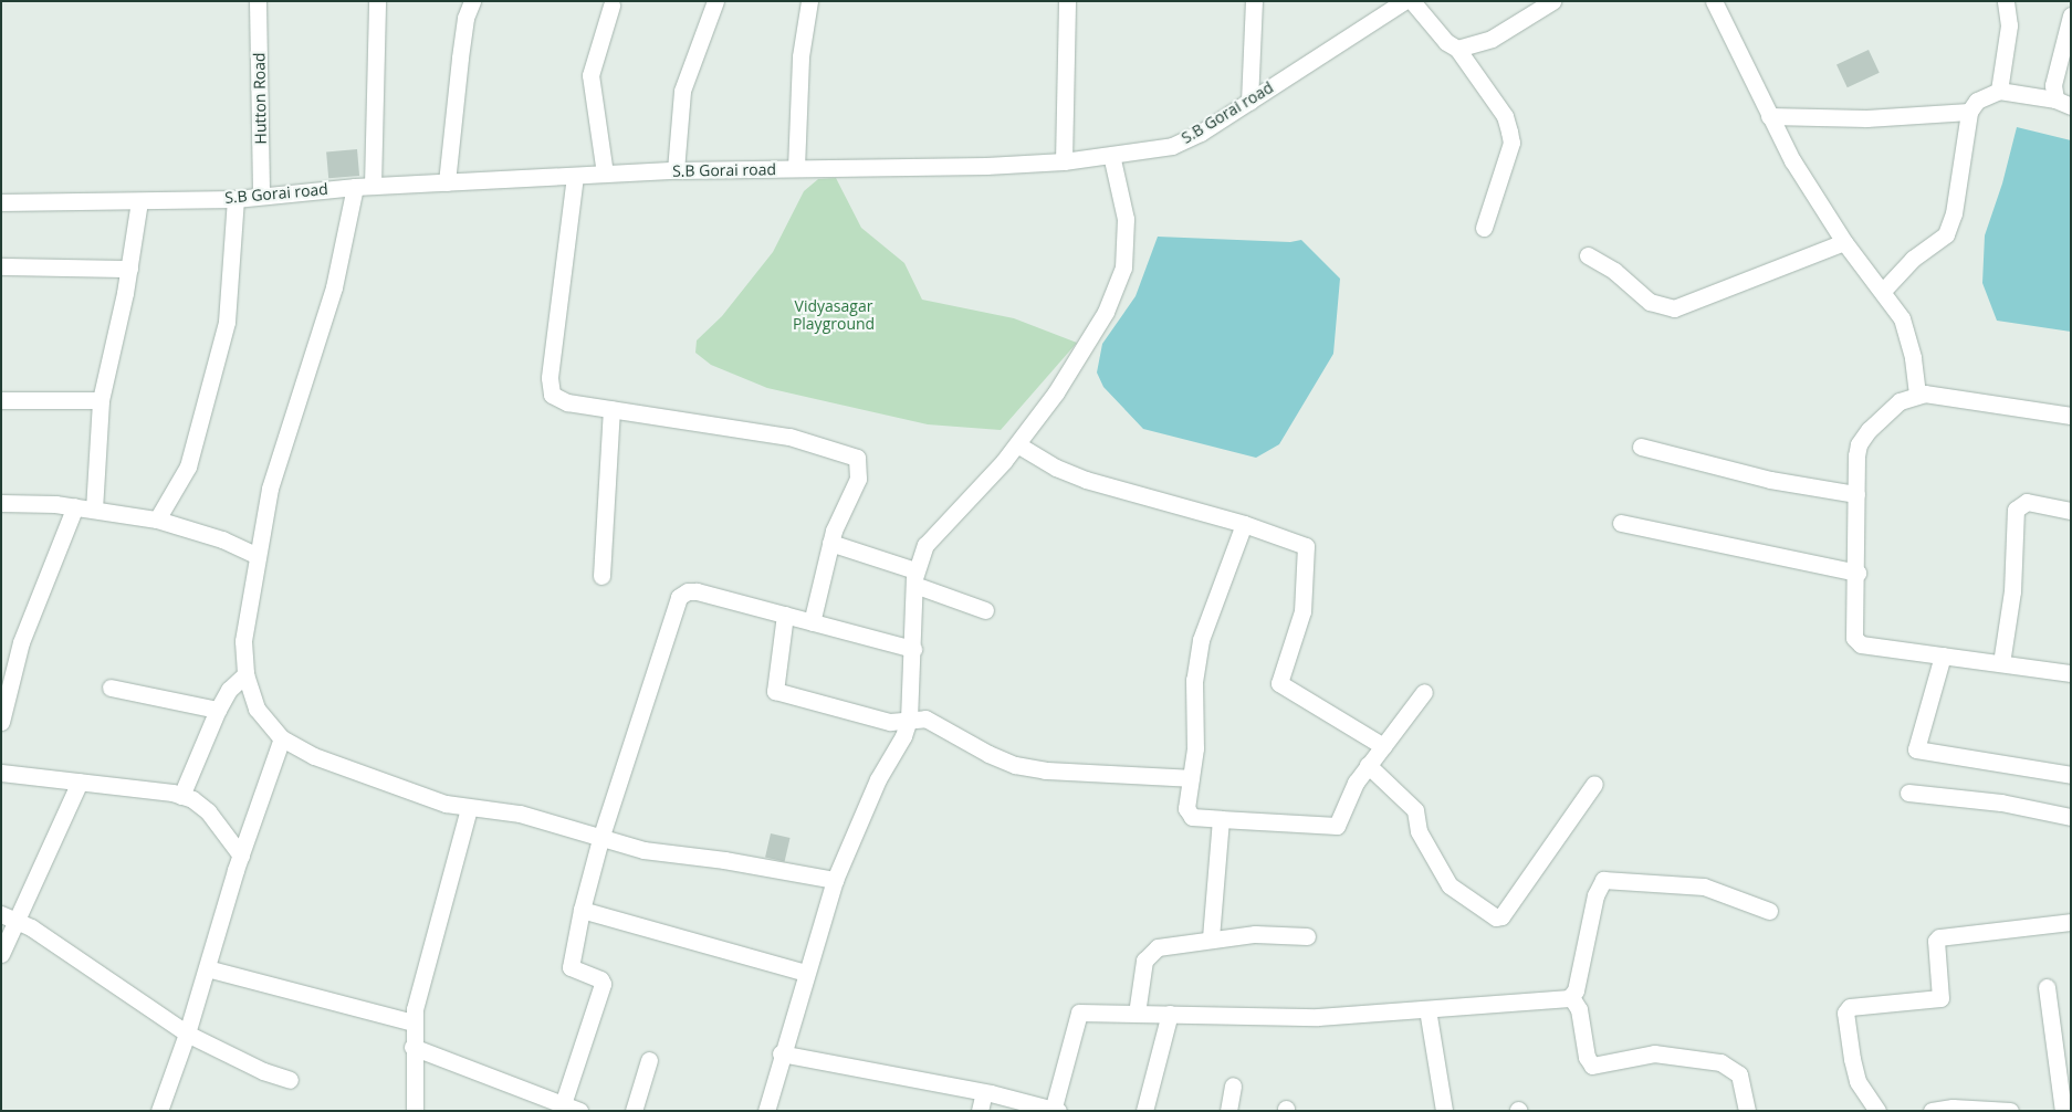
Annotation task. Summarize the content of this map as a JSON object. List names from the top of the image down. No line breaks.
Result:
{"streets":{"street":["Hutton Road","S.B Gorai road"]},"crossings":[["Hutton Road","S.B Gorai road"]],"parks":["Vidyasagar Playground"]}
